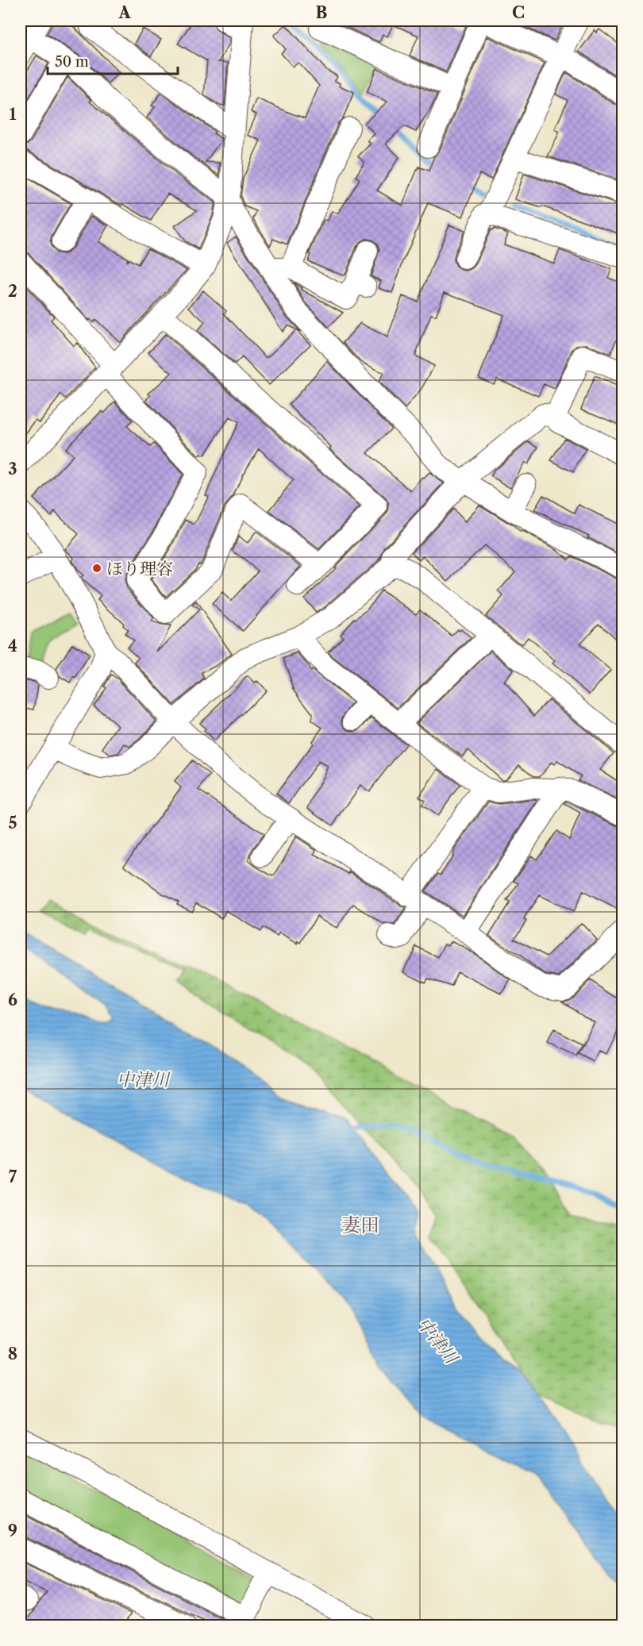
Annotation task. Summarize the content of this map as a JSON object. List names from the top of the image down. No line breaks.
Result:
{"districts":["妻田"],"water":["中津川"],"places":["ほり理容"],"scale_bar":"50 m","grid":{"columns":["A","B","C"],"rows":["1","2","3","4","5","6","7","8","9"]}}
